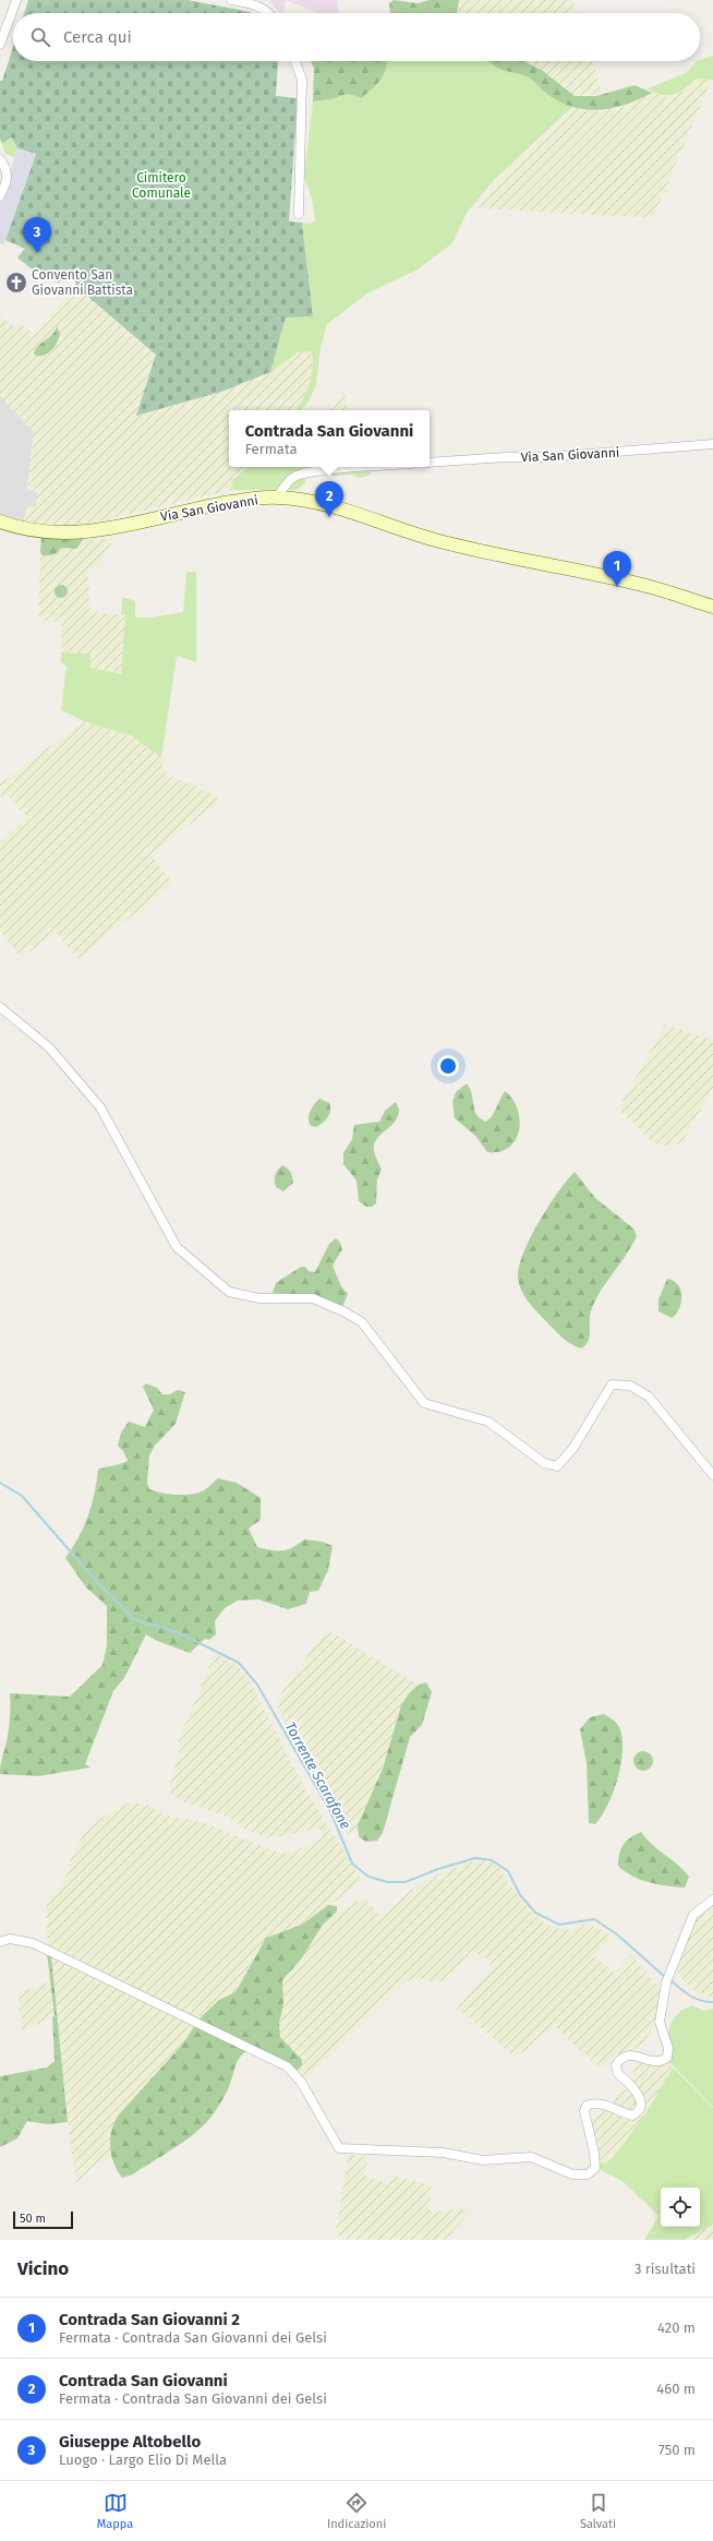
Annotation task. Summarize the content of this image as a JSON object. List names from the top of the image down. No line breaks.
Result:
{"streets":{"main road":["Via San Giovanni"]},"water":["Torrente Scarafone"],"parks":["Cimitero Comunale"],"places":{"church":["Convento San Giovanni Battista"]},"scale_bar":"50 m","page":{"search":"Cerca qui","pins":["3","2","1"],"popup":["Contrada San Giovanni","Fermata"],"scale":"50 m","heading":["Vicino","3 risultati"],"list":[{"mark":"1","name":"Contrada San Giovanni 2","note":"Fermata · Contrada San Giovanni dei Gelsi","value":"420 m"},{"mark":"2","name":"Contrada San Giovanni","note":"Fermata · Contrada San Giovanni dei Gelsi","value":"460 m"},{"mark":"3","name":"Giuseppe Altobello","note":"Luogo · Largo Elio Di Mella","value":"750 m"}],"nav":["Mappa","Indicazioni","Salvati"]}}
